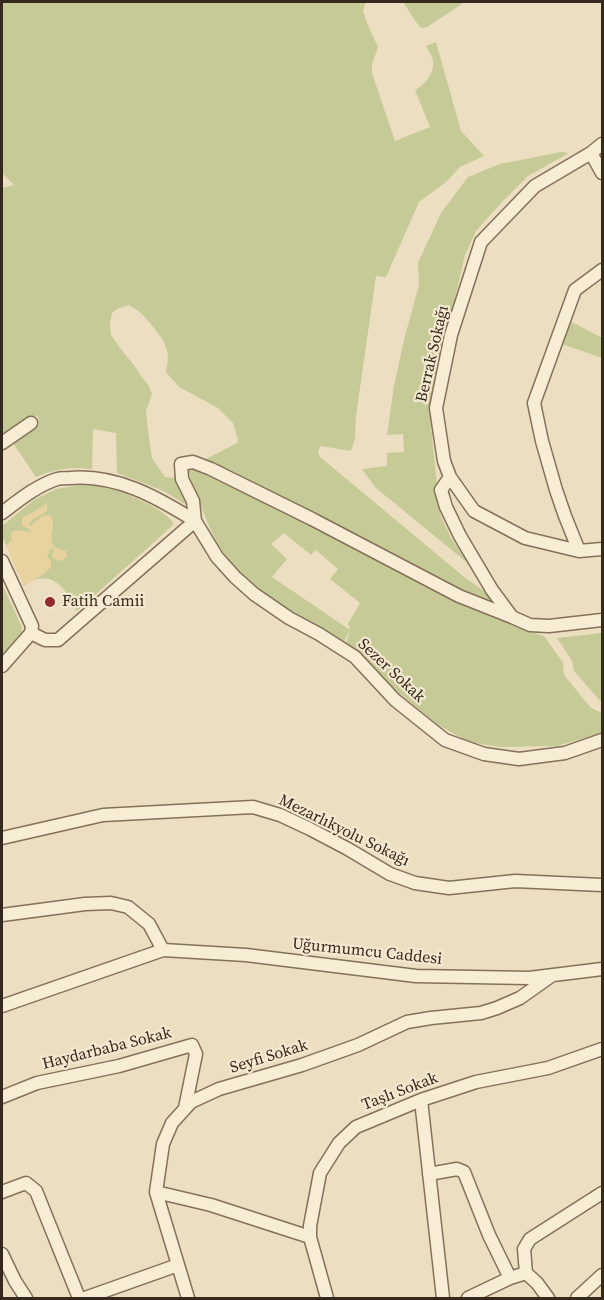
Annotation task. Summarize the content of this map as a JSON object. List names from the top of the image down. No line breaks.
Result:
{"streets":{"street":["Berrak Sokağı","Sezer Sokak","Mezarlıkyolu Sokağı","Uğurmumcu Caddesi","Haydarbaba Sokak","Seyfi Sokak","Taşlı Sokak"]},"crossings":[["Uğurmumcu Caddesi","Seyfi Sokak"],["Haydarbaba Sokak","Seyfi Sokak"]],"places":["Fatih Camii"]}
